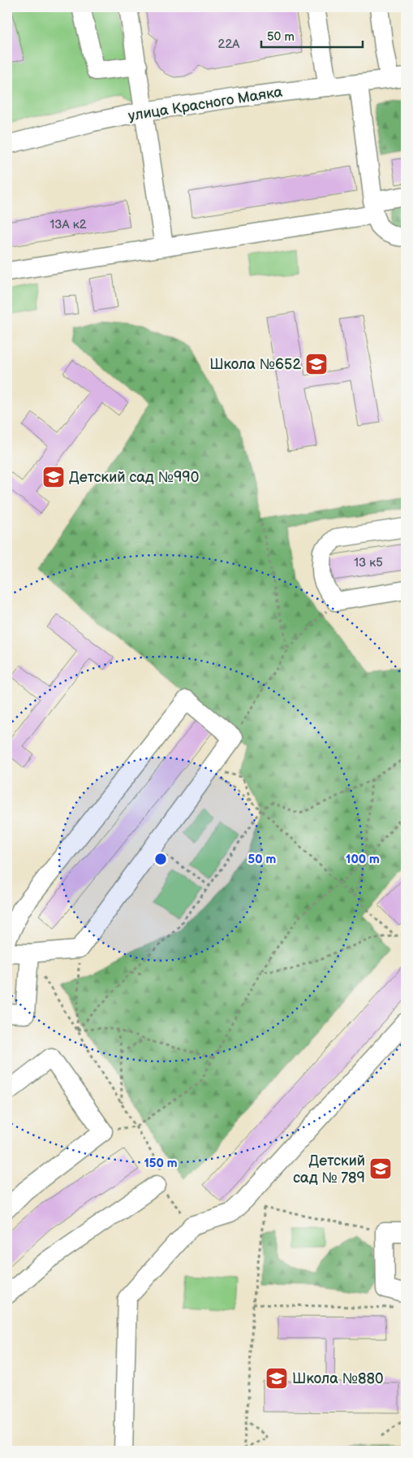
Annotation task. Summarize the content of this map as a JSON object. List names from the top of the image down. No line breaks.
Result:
{"streets":{"street":["улица Красного Маяка"]},"places":{"school or university":["Школа №652","Детский сад №990","Детский сад № 789","Школа №880"]},"house_numbers":["22А","13А к2","13 к5"],"scale_bar":"50 m","rings":["50 m","100 m","150 m"]}
